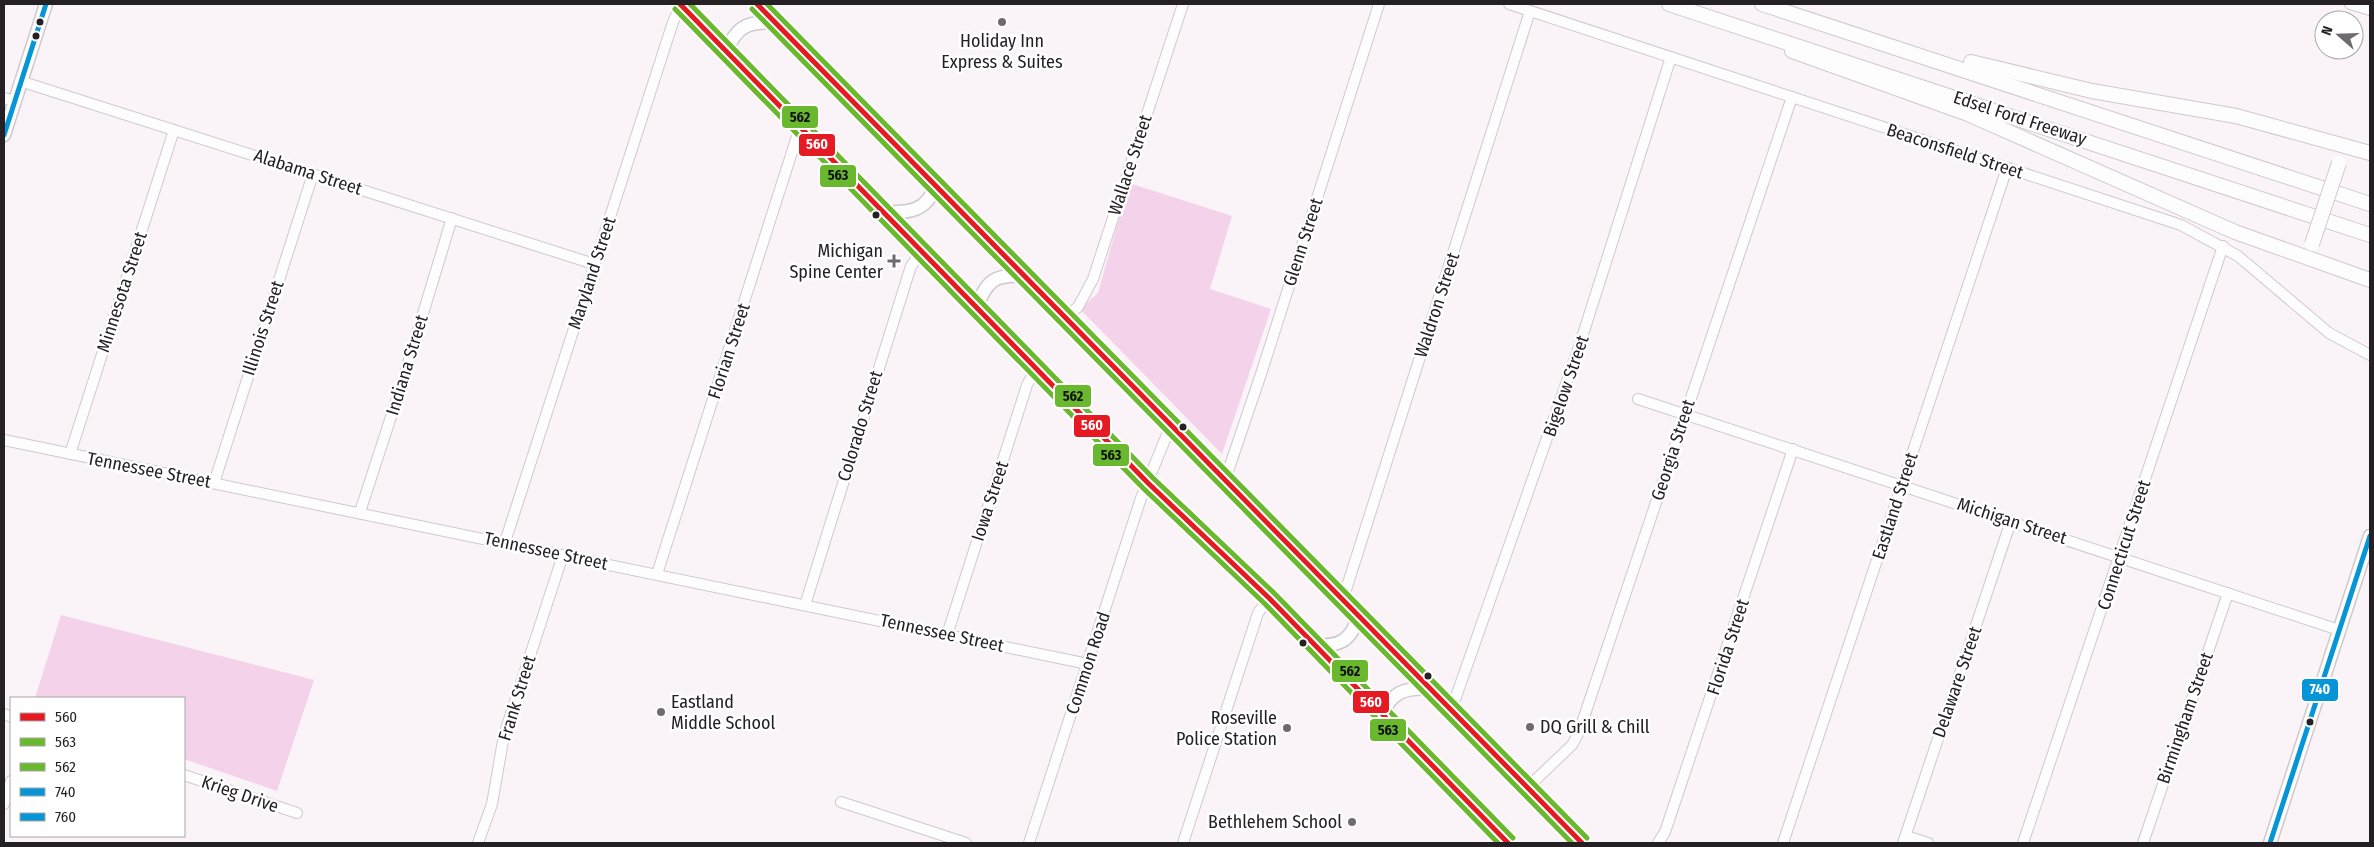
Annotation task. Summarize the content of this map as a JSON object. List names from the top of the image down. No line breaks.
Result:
{"streets":{"highway":["Edsel Ford Freeway"],"street":["Beaconsfield Street","Wallace Street","Alabama Street","Glenn Street","Maryland Street","Minnesota Street","Waldron Street","Illinois Street","Florian Street","Indiana Street","Bigelow Street","Colorado Street","Georgia Street","Tennessee Street","Iowa Street","Eastland Street","Michigan Street","Connecticut Street","Florida Street","Common Road","Delaware Street","Frank Street","Birmingham Street","Krieg Drive"]},"crossings":[["Beaconsfield Street","Waldron Street"],["Beaconsfield Street","Bigelow Street"],["Beaconsfield Street","Georgia Street"],["Beaconsfield Street","Eastland Street"],["Beaconsfield Street","Connecticut Street"],["Alabama Street","Maryland Street"],["Alabama Street","Minnesota Street"],["Alabama Street","Illinois Street"],["Alabama Street","Indiana Street"],["Maryland Street","Tennessee Street"],["Minnesota Street","Tennessee Street"],["Illinois Street","Tennessee Street"],["Florian Street","Tennessee Street"],["Indiana Street","Tennessee Street"],["Colorado Street","Tennessee Street"],["Georgia Street","Michigan Street"],["Tennessee Street","Iowa Street"],["Tennessee Street","Common Road"],["Tennessee Street","Frank Street"],["Eastland Street","Michigan Street"],["Michigan Street","Connecticut Street"],["Michigan Street","Florida Street"],["Michigan Street","Delaware Street"],["Michigan Street","Birmingham Street"]],"places":{"other":["Holiday Inn Express & Suites","Eastland Middle School","DQ Grill & Chill","Roseville Police Station","Bethlehem School"],"health":["Michigan Spine Center"]},"lines":["transit line 560","transit line 562","transit line 760","transit line 563","transit line 740"],"legend":["560","563","562","740","760"],"north":"left"}
